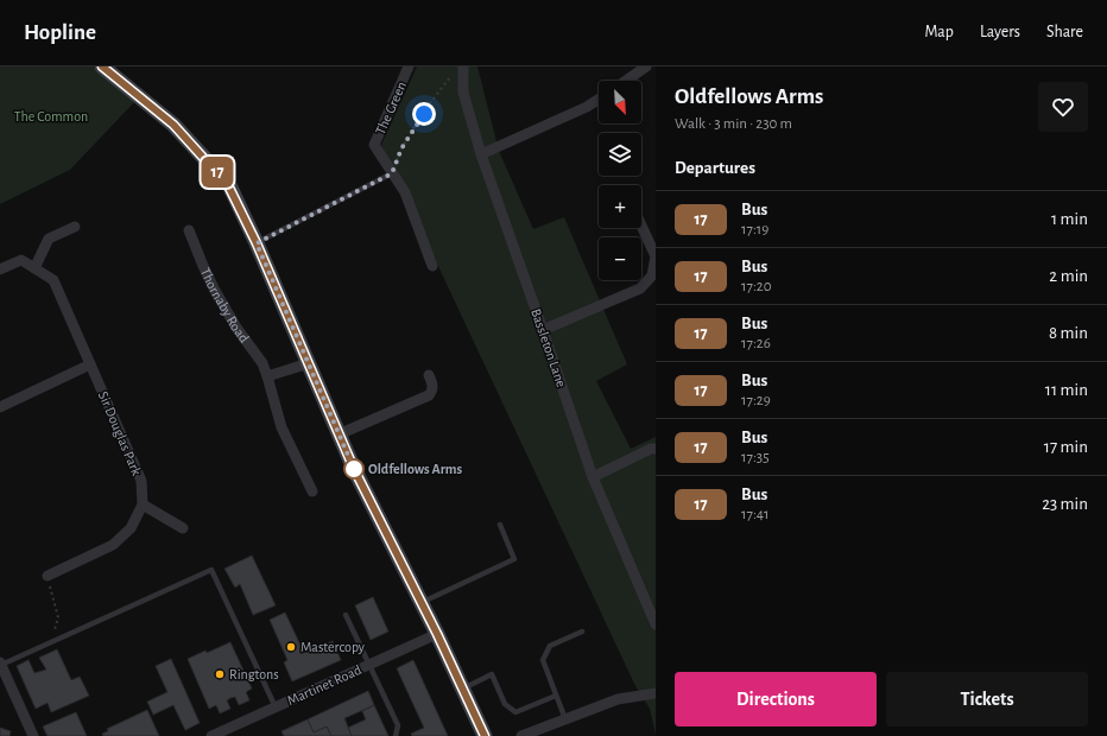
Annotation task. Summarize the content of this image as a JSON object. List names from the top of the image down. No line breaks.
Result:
{"streets":{"street":["The Green","Thornaby Road","Bassleton Lane","Sir Douglas Park","Martinet Road"]},"parks":["The Common"],"places":["Oldfellows Arms","Mastercopy","Ringtons"],"lines":["bus line 17"],"north":"bottom right","page":{"header":"Hopline","nav":["Map","Layers","Share"],"on_map":"17","heading":[["Oldfellows Arms","Walk · 3 min · 230 m"],"Departures"],"map_buttons":["+","−"],"list":[{"mark":"17","name":"Bus","note":"17:19","value":"1 min"},{"mark":"17","name":"Bus","note":"17:20","value":"2 min"},{"mark":"17","name":"Bus","note":"17:26","value":"8 min"},{"mark":"17","name":"Bus","note":"17:29","value":"11 min"},{"mark":"17","name":"Bus","note":"17:35","value":"17 min"},{"mark":"17","name":"Bus","note":"17:41","value":"23 min"}],"buttons":["Directions","Tickets"]}}
